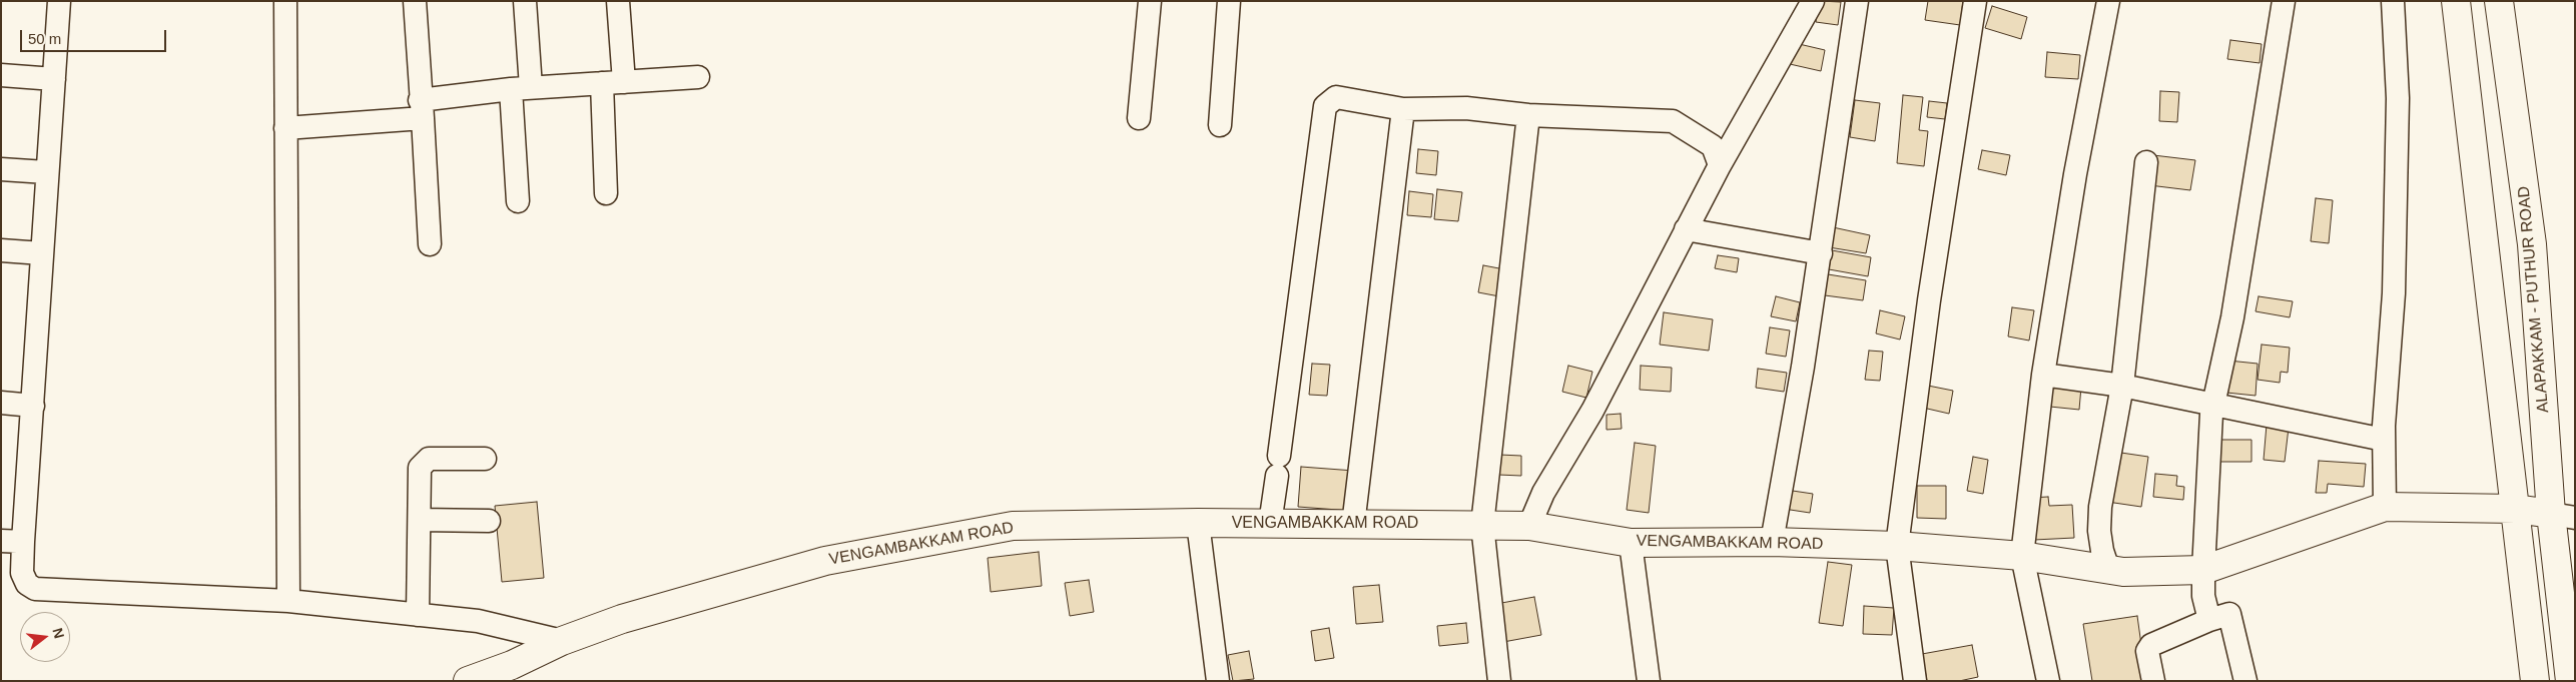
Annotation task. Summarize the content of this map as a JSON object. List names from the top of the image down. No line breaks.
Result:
{"streets":{"main road":["ALAPAKKAM - PUTHUR ROAD","VENGAMBAKKAM ROAD"]},"crossings":[["ALAPAKKAM - PUTHUR ROAD","VENGAMBAKKAM ROAD"]],"scale_bar":"50 m","north":"right"}
